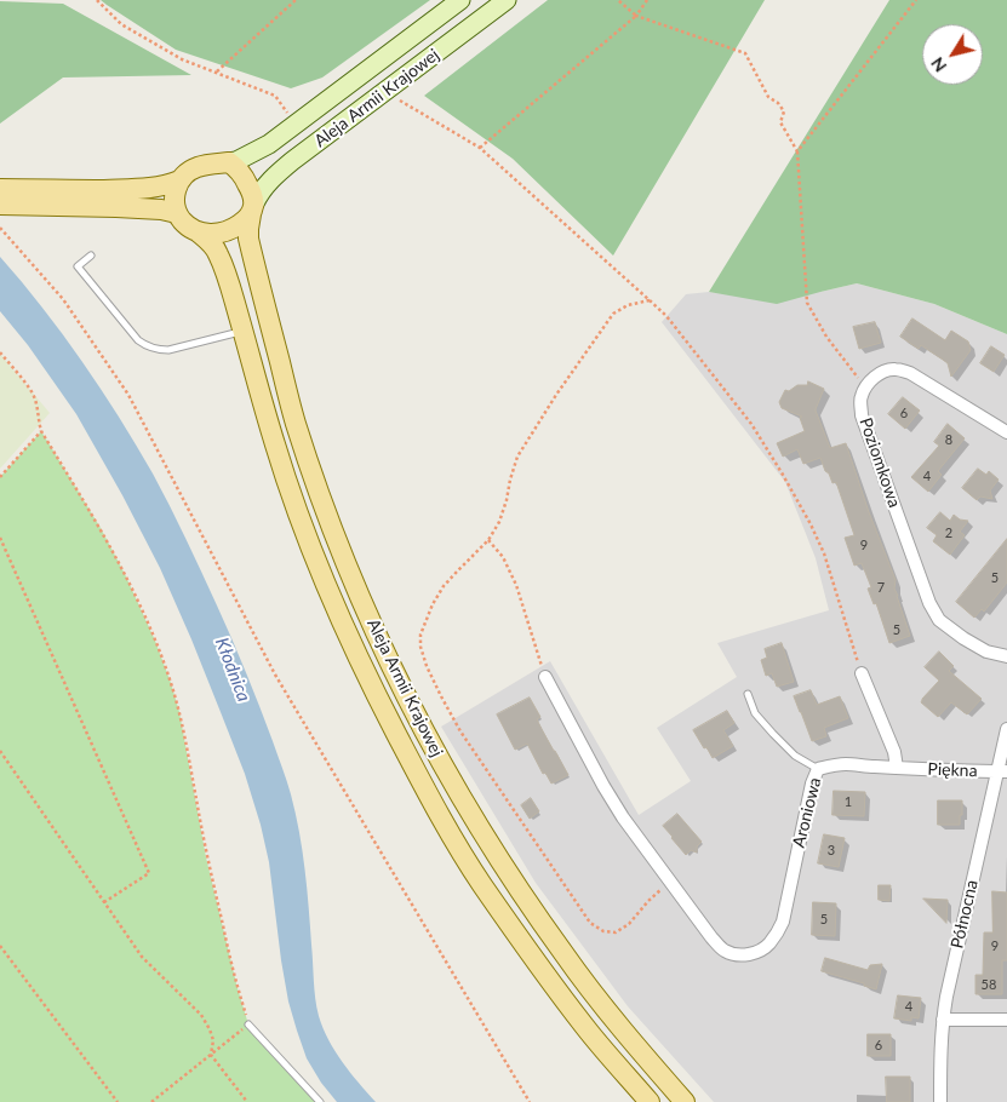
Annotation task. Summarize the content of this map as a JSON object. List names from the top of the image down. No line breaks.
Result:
{"streets":{"main road":["Aleja Armii Krajowej"],"street":["Poziomkowa","Piękna","Aroniowa","Północna"]},"crossings":[["Piękna","Aroniowa"],["Piękna","Północna"]],"water":["Kłodnica"],"house_numbers":["6","8","4","2","9","5","7","5","1","3","5","9","58","4","6"],"north":"bottom left"}
